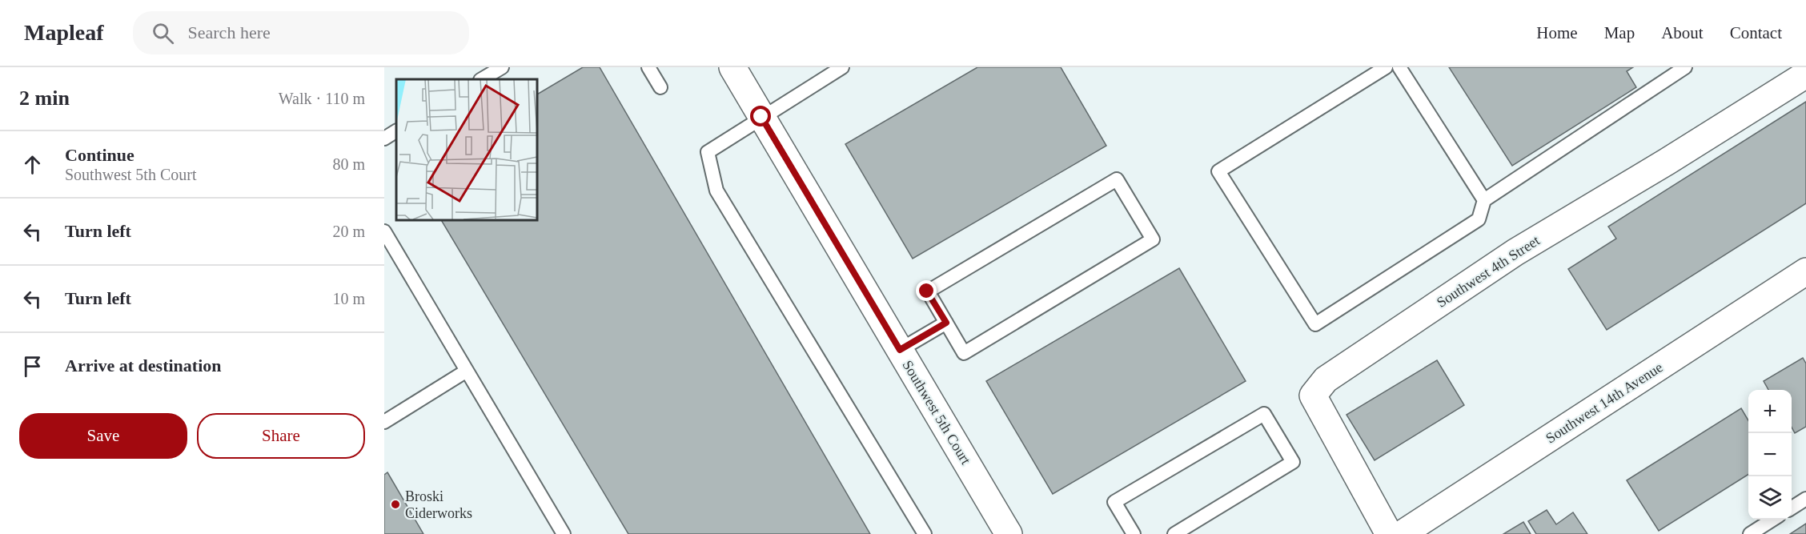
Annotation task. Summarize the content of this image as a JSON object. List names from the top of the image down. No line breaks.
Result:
{"streets":{"street":["Southwest 4th Street","Southwest 14th Avenue","Southwest 5th Court"]},"places":["Broski Ciderworks"],"page":{"header":"Mapleaf","search":"Search here","nav":["Home","Map","About","Contact"],"heading":["2 min","Walk · 110 m"],"list":[["Continue","Southwest 5th Court","80 m"],["Turn left","20 m"],["Turn left","10 m"],"Arrive at destination"],"map_buttons":["+","−"],"buttons":["Save","Share"]}}
